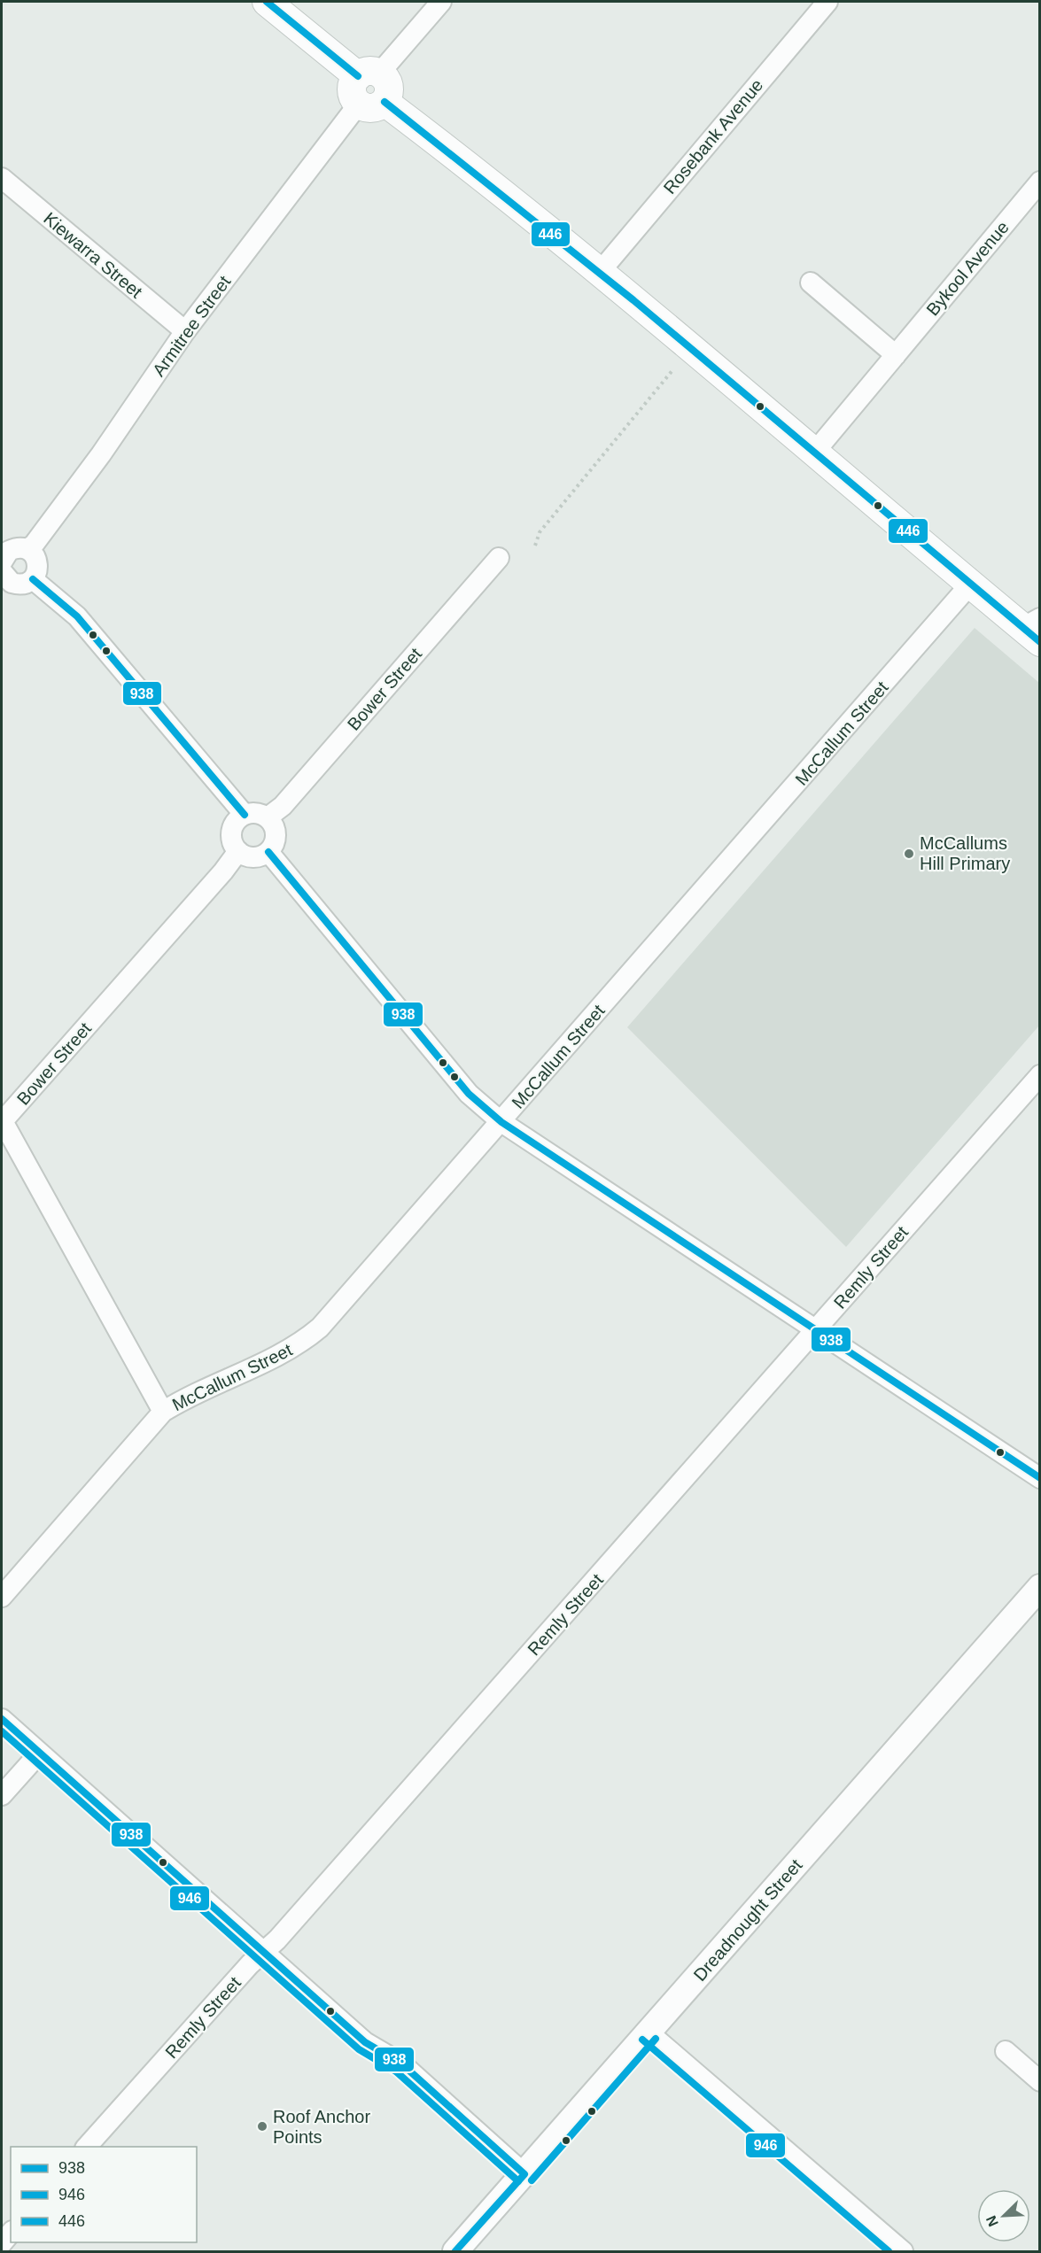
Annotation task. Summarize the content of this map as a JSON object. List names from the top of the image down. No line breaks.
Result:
{"streets":{"street":["Rosebank Avenue","Kiewarra Street","Bykool Avenue","Armitree Street","Bower Street","McCallum Street","Remly Street","Dreadnought Street"]},"crossings":[["Kiewarra Street","Armitree Street"],["Bower Street","McCallum Street"]],"places":["McCallums Hill Primary","Roof Anchor Points"],"lines":["transit line 446","transit line 938","transit line 946"],"legend":["938","946","446"],"north":"bottom left"}
